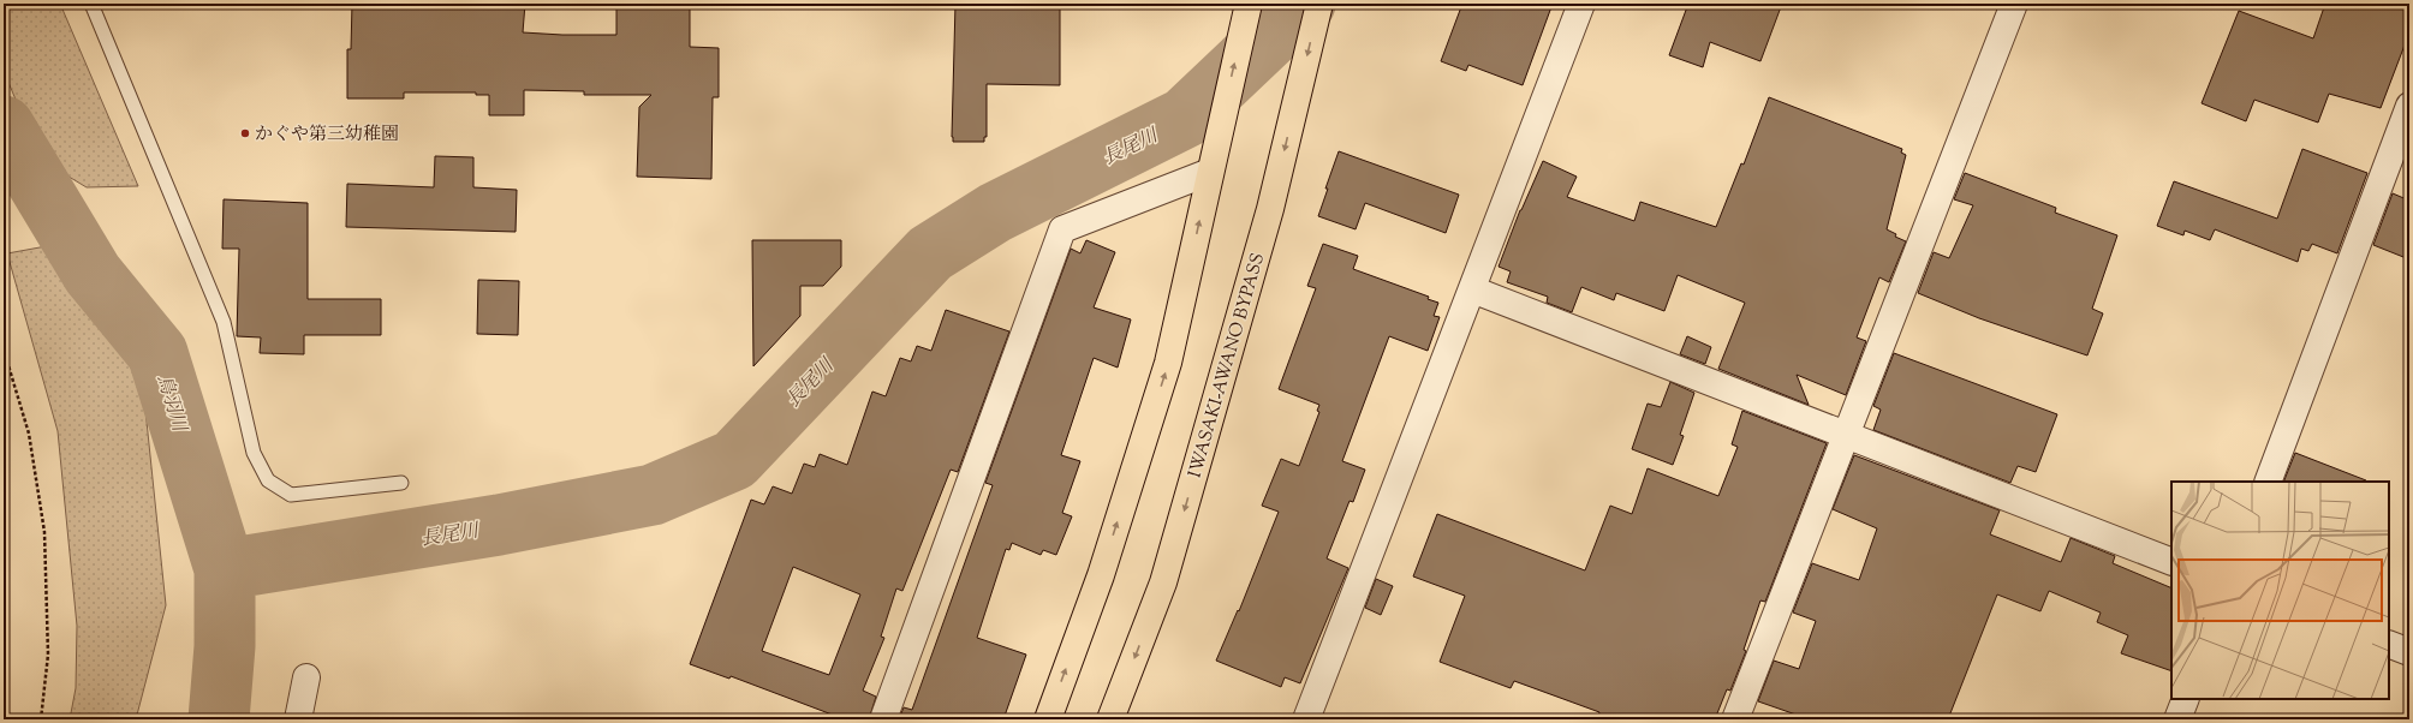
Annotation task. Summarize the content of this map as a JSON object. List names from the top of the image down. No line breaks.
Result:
{"streets":{"highway":["IWASAKI-AWANO BYPASS"]},"water":["長尾川","鳥羽川"],"places":["かぐや第三幼稚園"]}
